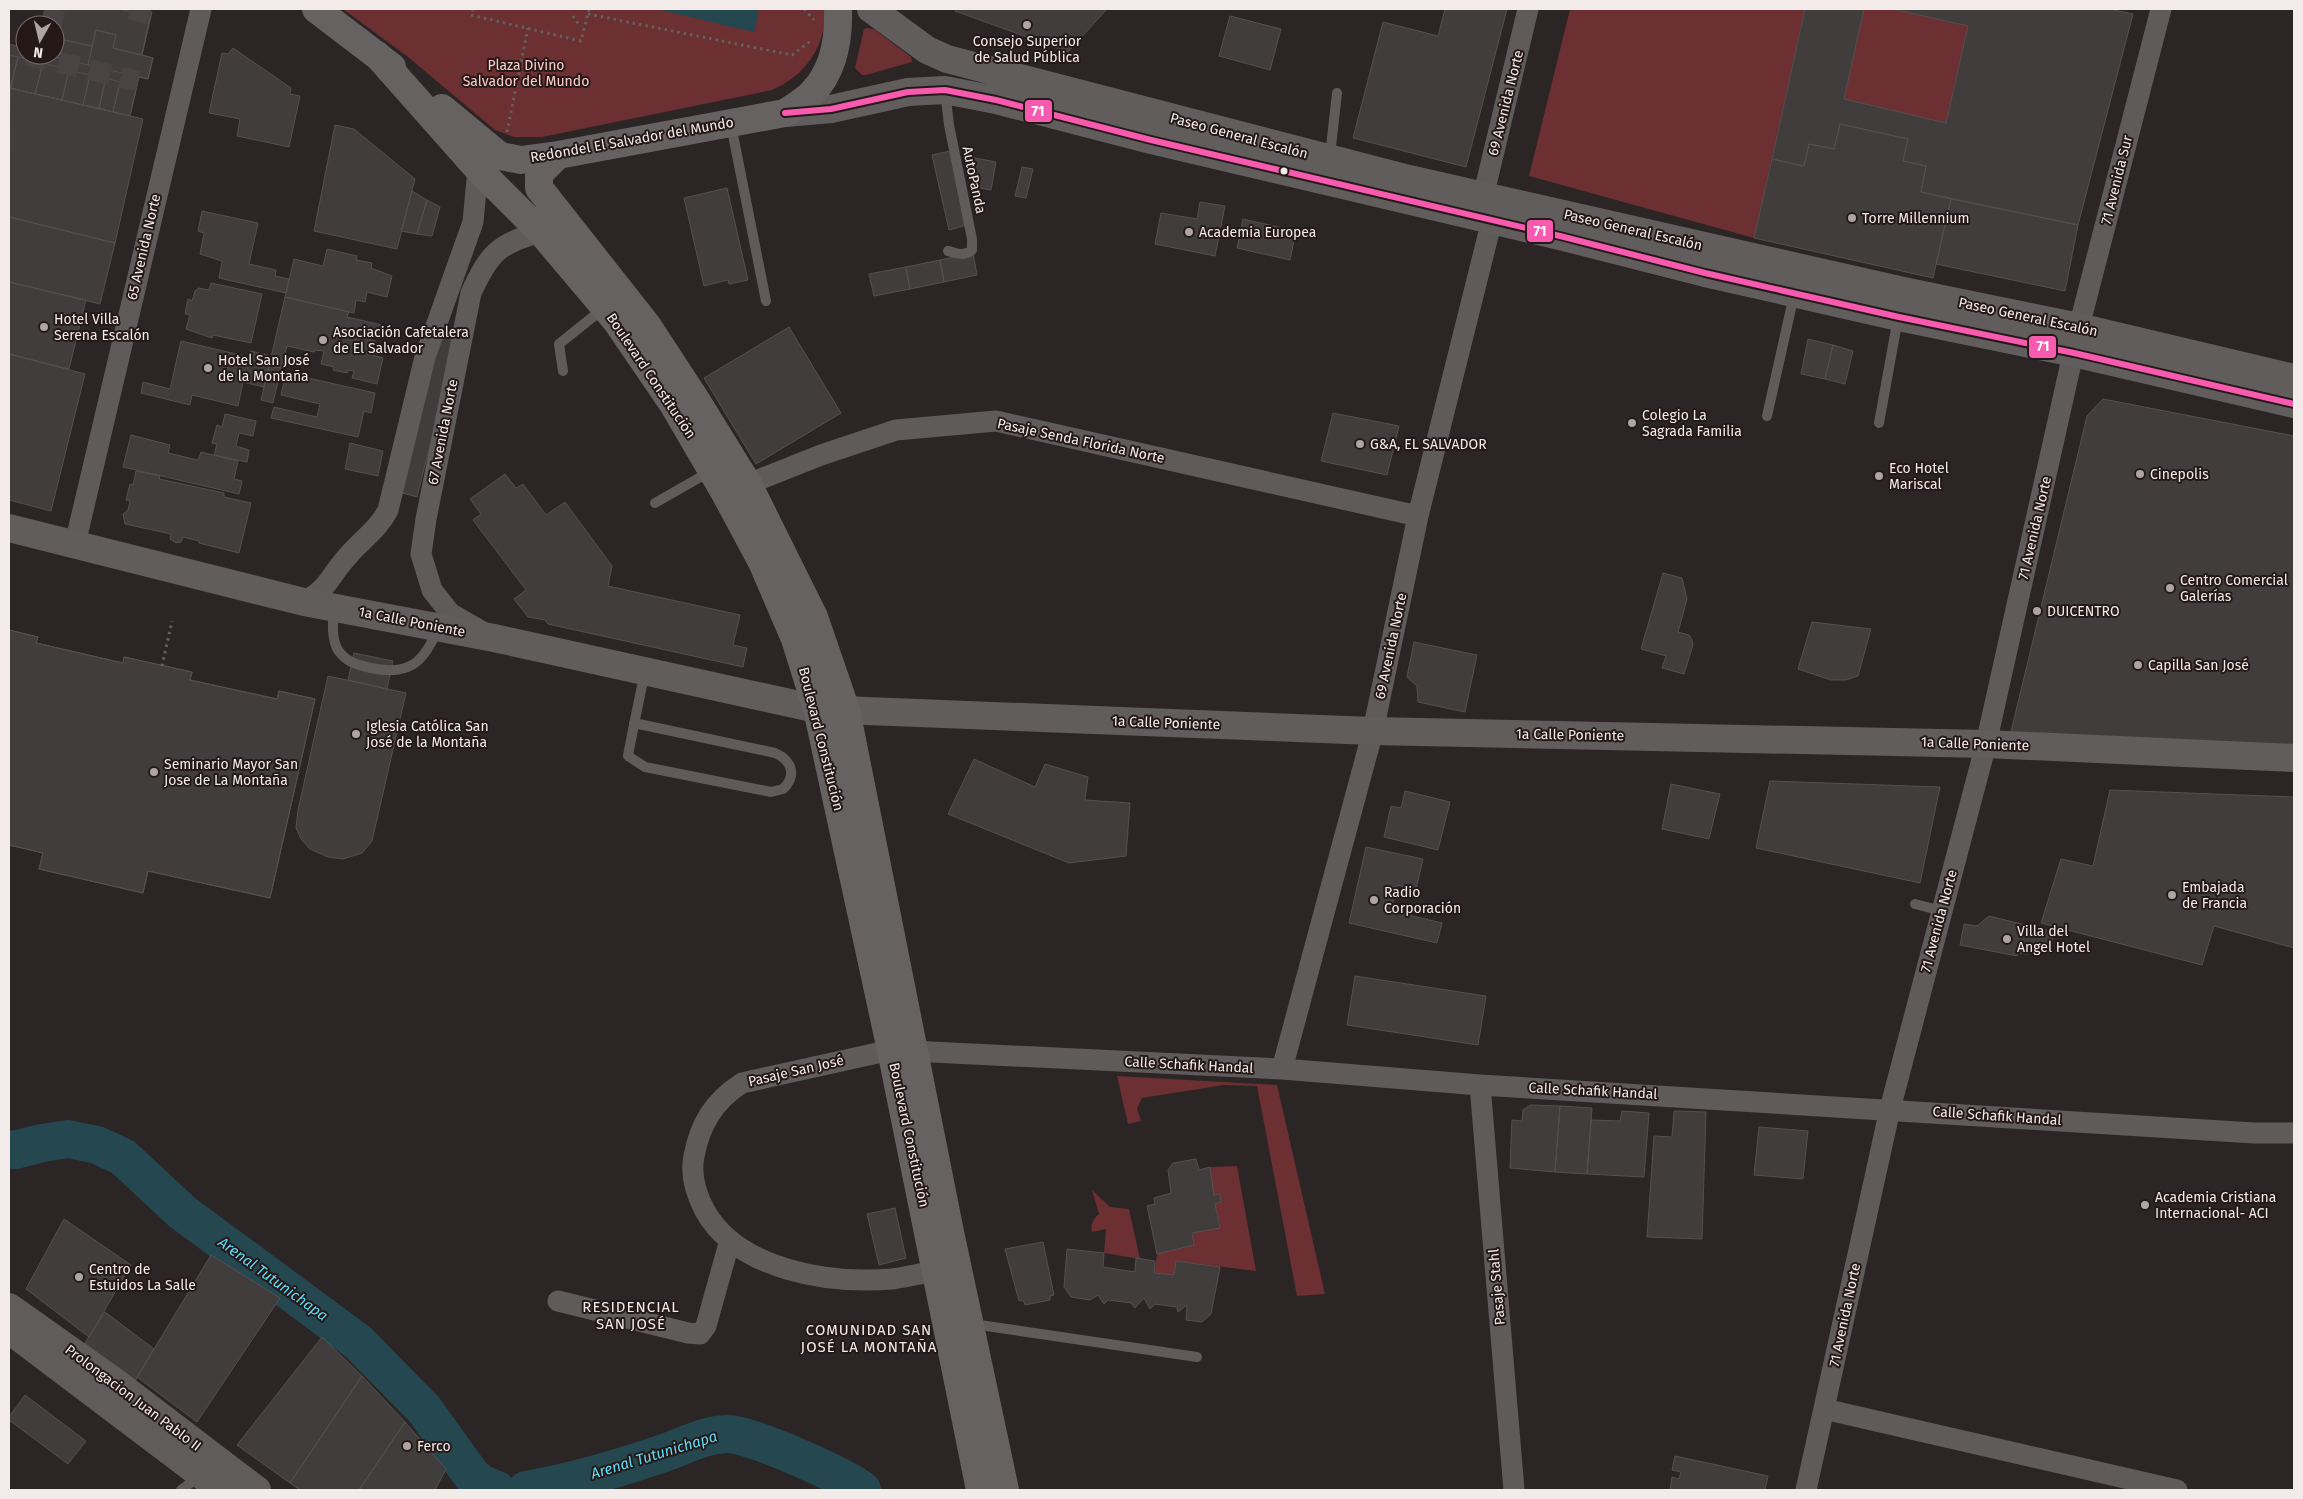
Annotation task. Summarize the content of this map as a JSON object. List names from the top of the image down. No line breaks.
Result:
{"streets":{"highway":["Redondel El Salvador del Mundo","Boulevard Constitución"],"main road":["Paseo General Escalón","1a Calle Poniente","Prolongacion Juan Pablo II"],"street":["69 Avenida Norte","71 Avenida Sur","65 Avenida Norte","67 Avenida Norte","Pasaje Senda Florida Norte","71 Avenida Norte","Calle Schafik Handal","Pasaje San José","Pasaje Stahl"],"lane":["AutoPanda"]},"crossings":[["69 Avenida Norte","Paseo General Escalón"],["69 Avenida Norte","Pasaje Senda Florida Norte"],["69 Avenida Norte","1a Calle Poniente"],["69 Avenida Norte","Calle Schafik Handal"],["Paseo General Escalón","Redondel El Salvador del Mundo"],["Paseo General Escalón","AutoPanda"],["Paseo General Escalón","71 Avenida Sur"],["Paseo General Escalón","71 Avenida Norte"],["Redondel El Salvador del Mundo","Boulevard Constitución"],["71 Avenida Sur","71 Avenida Norte"],["65 Avenida Norte","1a Calle Poniente"],["Boulevard Constitución","67 Avenida Norte"],["Boulevard Constitución","Pasaje Senda Florida Norte"],["Boulevard Constitución","1a Calle Poniente"],["Boulevard Constitución","Calle Schafik Handal"],["Boulevard Constitución","Pasaje San José"],["67 Avenida Norte","1a Calle Poniente"],["71 Avenida Norte","1a Calle Poniente"],["71 Avenida Norte","Calle Schafik Handal"],["Calle Schafik Handal","Pasaje San José"],["Calle Schafik Handal","Pasaje Stahl"]],"districts":["RESIDENCIAL SAN JOSÉ","COMUNIDAD SAN JOSÉ LA MONTAÑA"],"water":["Arenal Tutunichapa"],"parks":["Plaza Divino Salvador del Mundo"],"places":["Consejo Superior de Salud Pública","Torre Millennium","Academia Europea","Hotel Villa Serena Escalón","Asociación Cafetalera de El Salvador","Hotel San José de la Montaña","Colegio La Sagrada Familia","G&A, EL SALVADOR","Cinepolis","Eco Hotel Mariscal","Centro Comercial Galerías","DUICENTRO","Capilla San José","Iglesia Católica San José de la Montaña","Seminario Mayor San Jose de La Montaña","Embajada de Francia","Radio Corporación","Villa del Angel Hotel","Academia Cristiana Internacional- ACI","Centro de Estuidos La Salle","Ferco"],"lines":["transit line 71"],"north":"bottom"}
